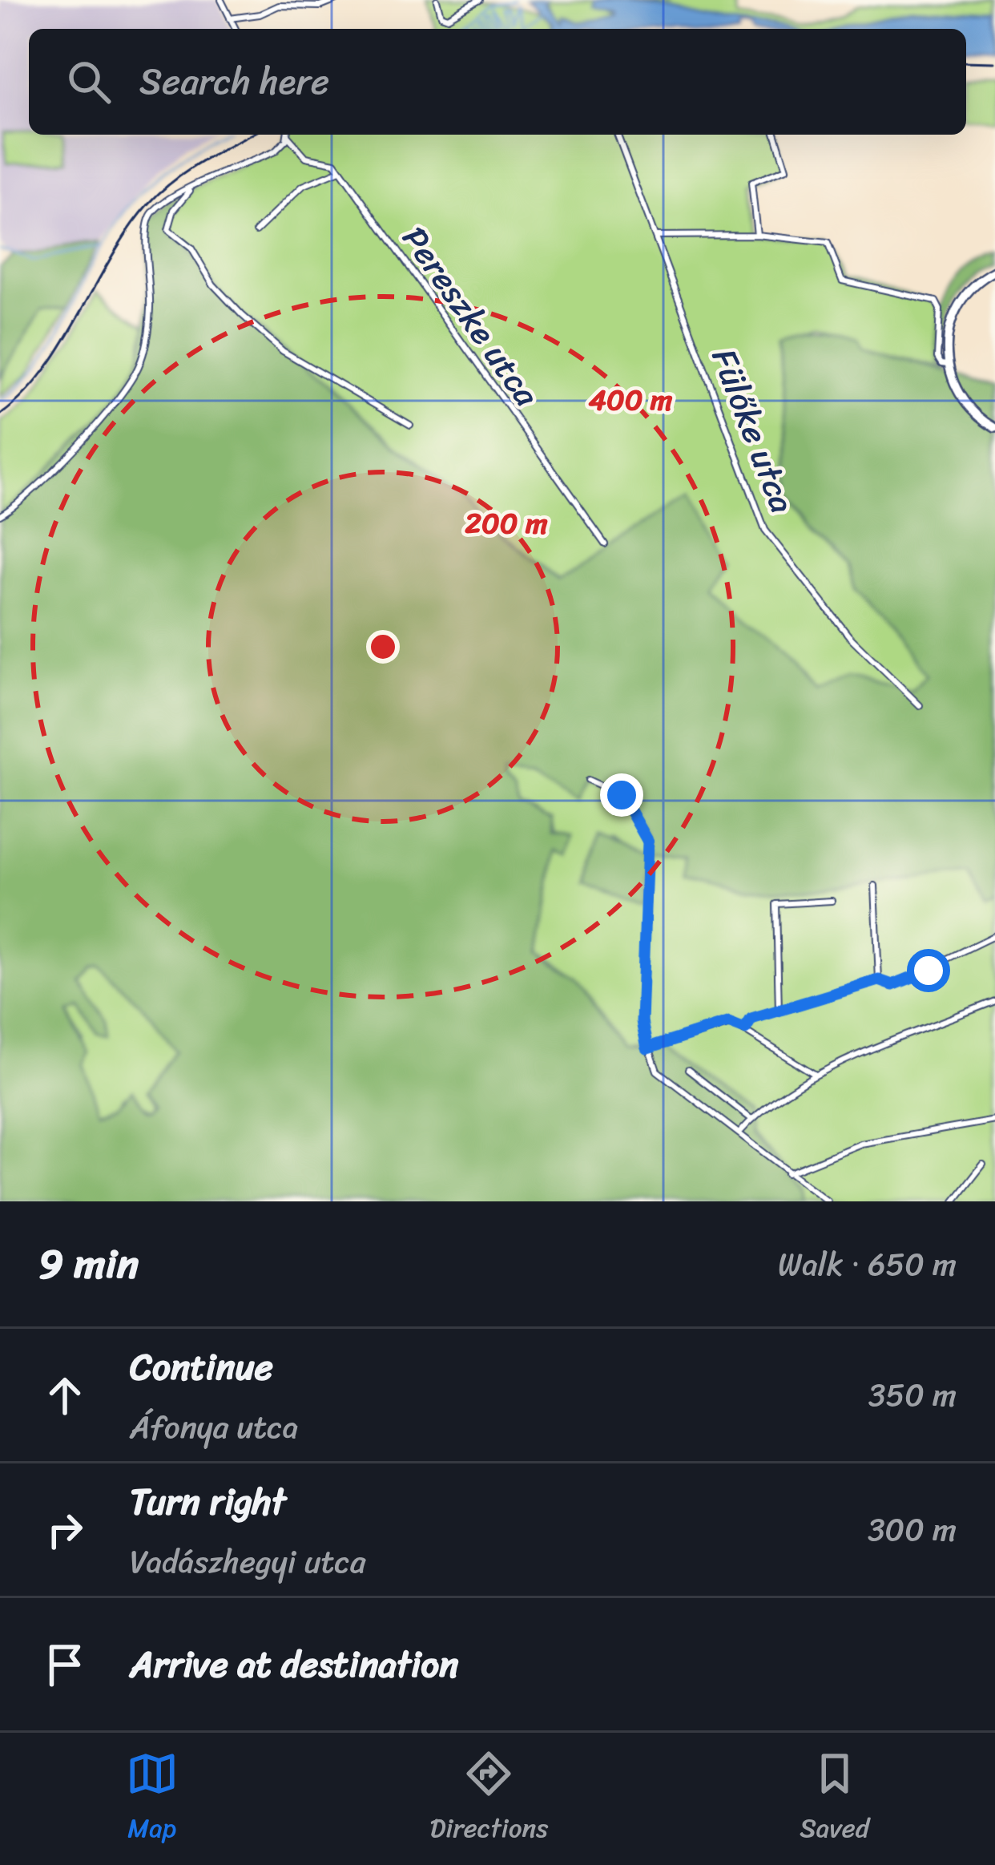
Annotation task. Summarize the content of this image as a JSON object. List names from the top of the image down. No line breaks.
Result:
{"streets":{"street":["Pereszke utca","Fülőke utca"]},"page":{"search":"Search here","heading":["9 min","Walk · 650 m"],"list":[["Continue","Áfonya utca","350 m"],["Turn right","Vadászhegyi utca","300 m"],"Arrive at destination"],"nav":["Map","Directions","Saved"]},"rings":["400 m","200 m"]}
